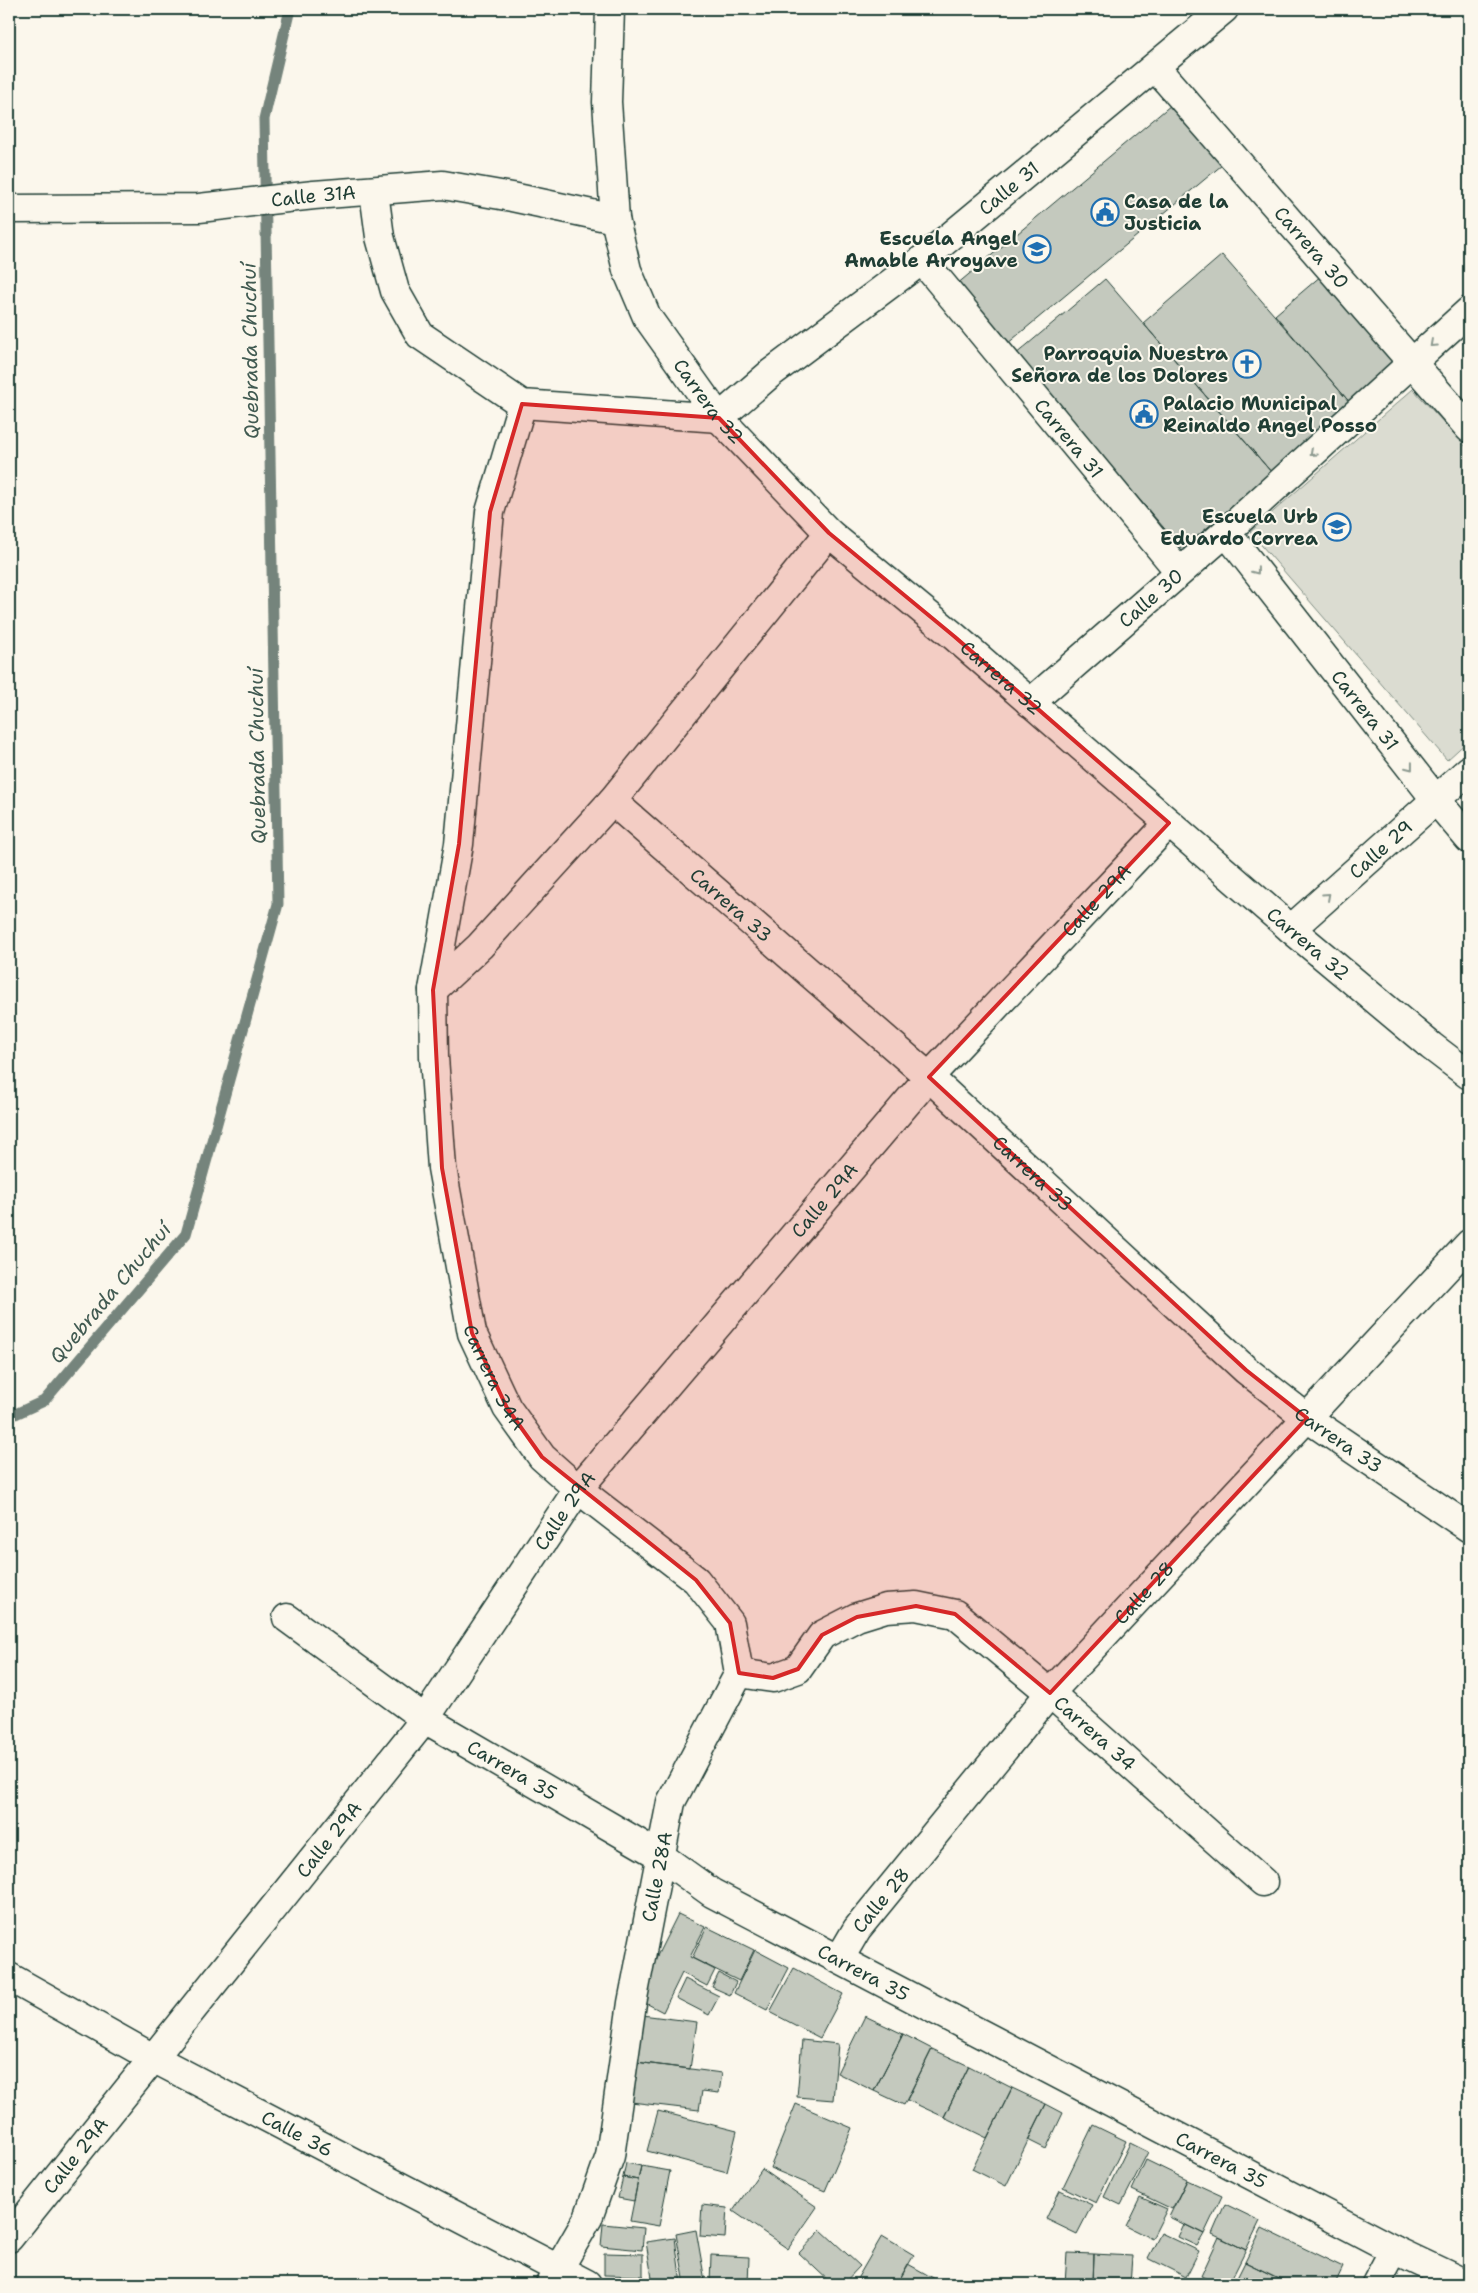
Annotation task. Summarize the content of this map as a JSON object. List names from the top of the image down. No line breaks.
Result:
{"streets":{"street":["Calle 31","Calle 31A","Carrera 30","Carrera 32","Carrera 31","Calle 30","Calle 29","Calle 29A","Carrera 33","Carrera 34A","Calle 28","Carrera 34","Carrera 35","Calle 28A","Calle 36"]},"crossings":[["Calle 31","Carrera 30"],["Calle 31","Carrera 32"],["Calle 31","Carrera 31"],["Calle 31A","Carrera 32"],["Carrera 30","Calle 30"],["Carrera 32","Calle 30"],["Carrera 32","Calle 29"],["Carrera 32","Calle 29A"],["Carrera 31","Calle 30"],["Carrera 31","Calle 29"],["Calle 29A","Carrera 33"],["Calle 29A","Carrera 34A"],["Calle 29A","Carrera 35"],["Calle 29A","Calle 36"],["Carrera 33","Calle 28"],["Carrera 34A","Carrera 34"],["Carrera 34A","Calle 28A"],["Calle 28","Carrera 34"],["Calle 28","Carrera 35"],["Carrera 34","Calle 28A"],["Carrera 35","Calle 28A"],["Calle 28A","Calle 36"]],"one_way":["Carrera 31","Calle 30","Calle 29"],"water":["Quebrada Chuchuí"],"places":{"public building":["Casa de la Justicia","Palacio Municipal Reinaldo Angel Posso"],"school or university":["Escuela Angel Amable Arroyave","Escuela Urb Eduardo Correa"],"church":["Parroquia Nuestra Señora de los Dolores"]}}
